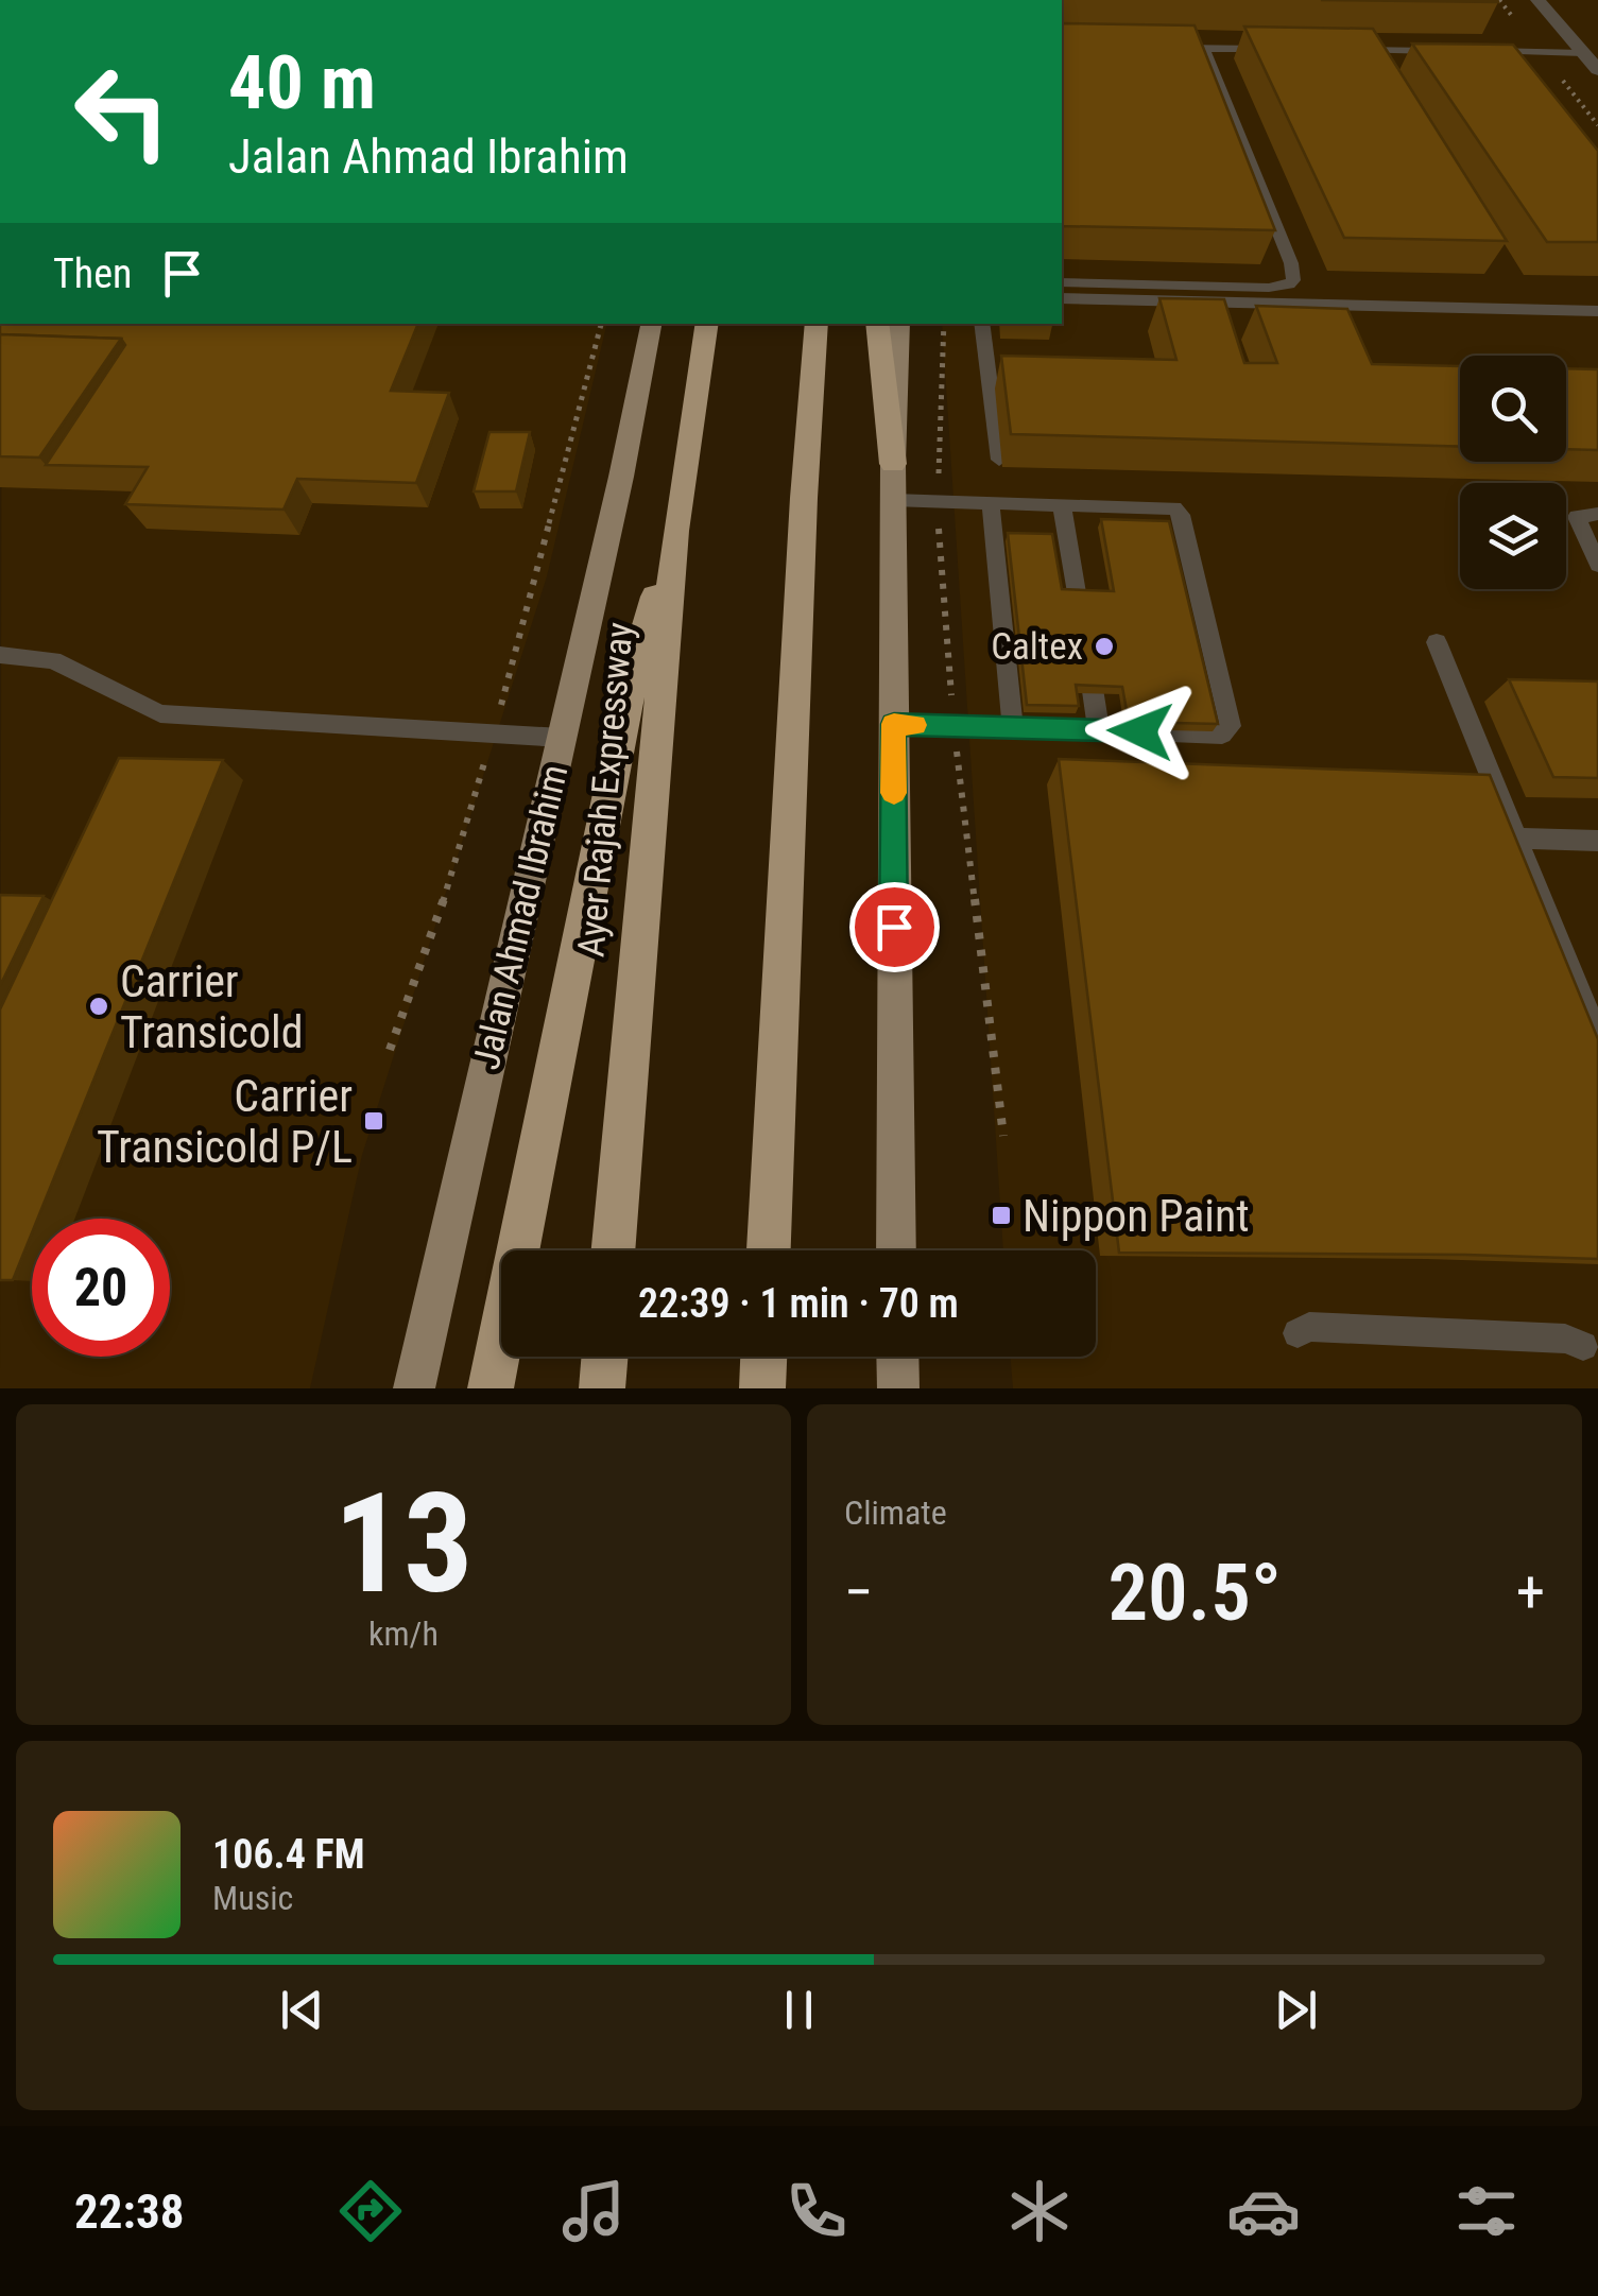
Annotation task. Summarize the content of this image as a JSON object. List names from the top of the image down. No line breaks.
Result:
{"streets":{"highway":["Ayer Rajah Expressway"],"main road":["Jalan Ahmad Ibrahim"]},"places":{"other":["Caltex","Carrier Transicold"],"transit":["Carrier Transicold P/L","Nippon Paint"]},"page":{"turn":["40 m","Jalan Ahmad Ibrahim"],"then":"Then","limit":"20","trip":"22:39 · 1 min · 70 m","tile":[["13","km/h"],"Climate"],"heat":["−","20.5°","+"],"song":["106.4 FM","Music"],"tabs":"22:38"}}
